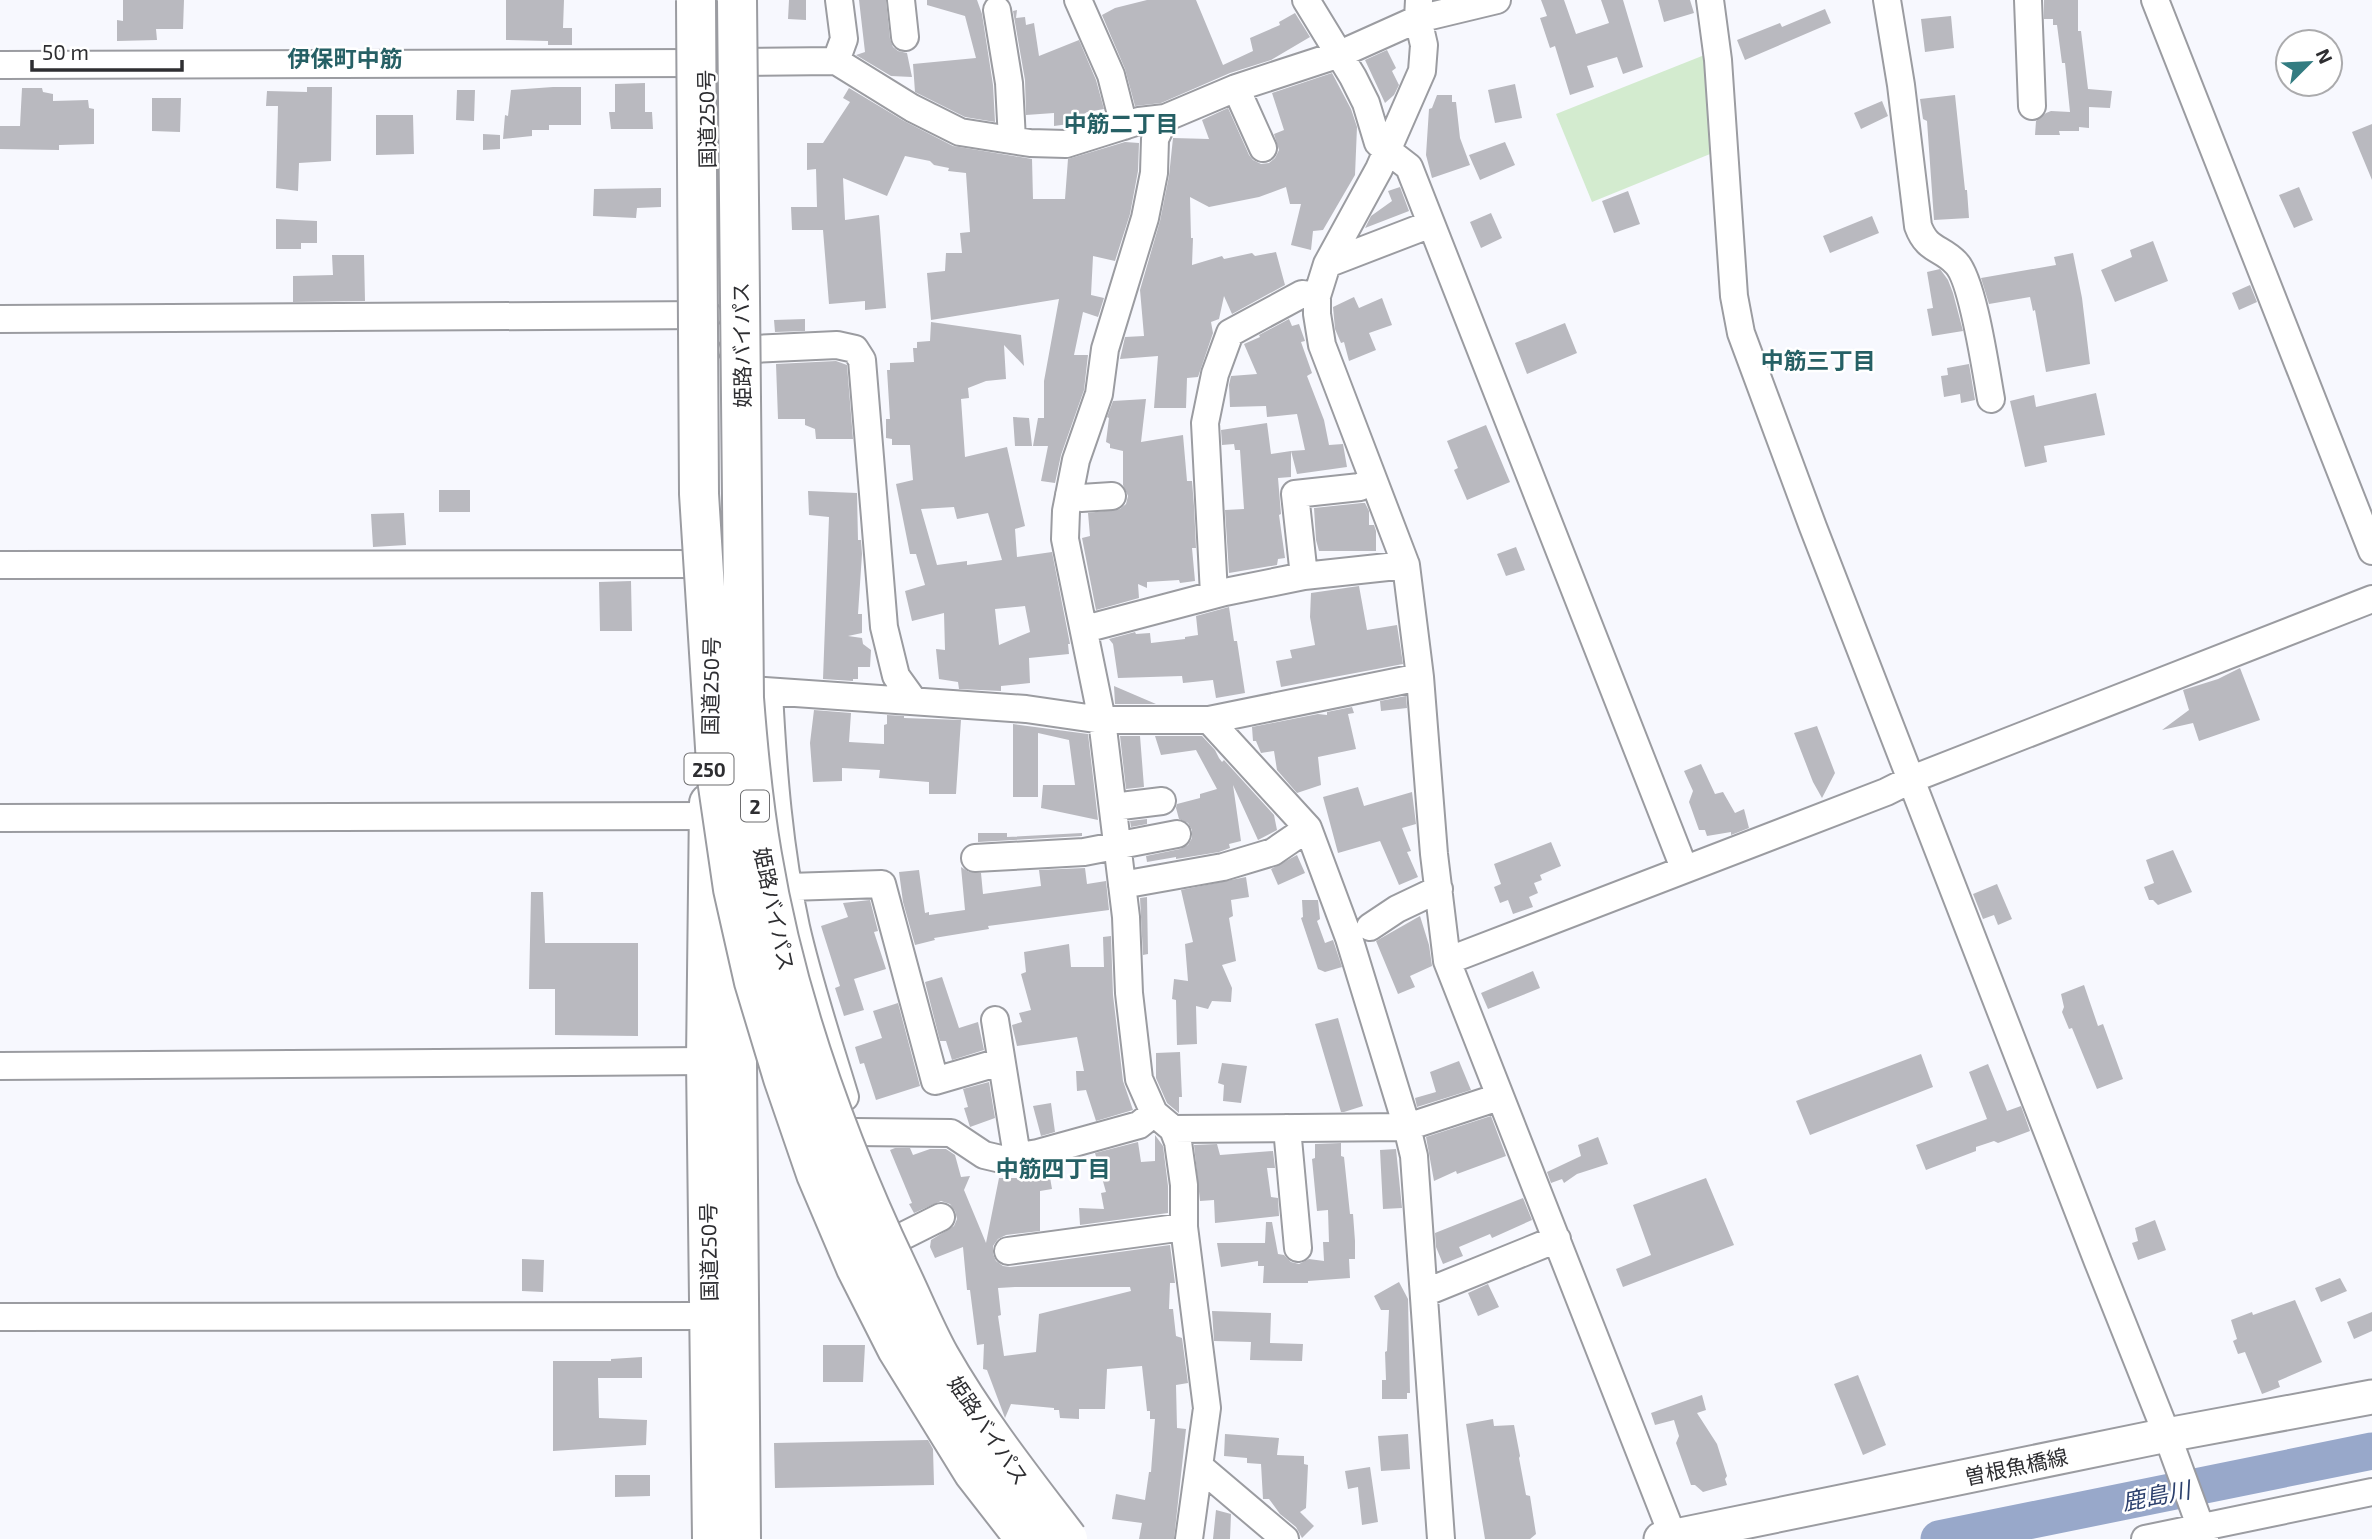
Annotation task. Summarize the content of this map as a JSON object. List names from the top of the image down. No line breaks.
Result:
{"streets":{"highway":["国道250号","姫路バイパス","250","2"],"main road":["曽根魚橋線"]},"districts":["伊保町中筋","中筋二丁目","中筋三丁目","中筋四丁目"],"water":["鹿島川"],"scale_bar":"50 m","north":"top right"}
